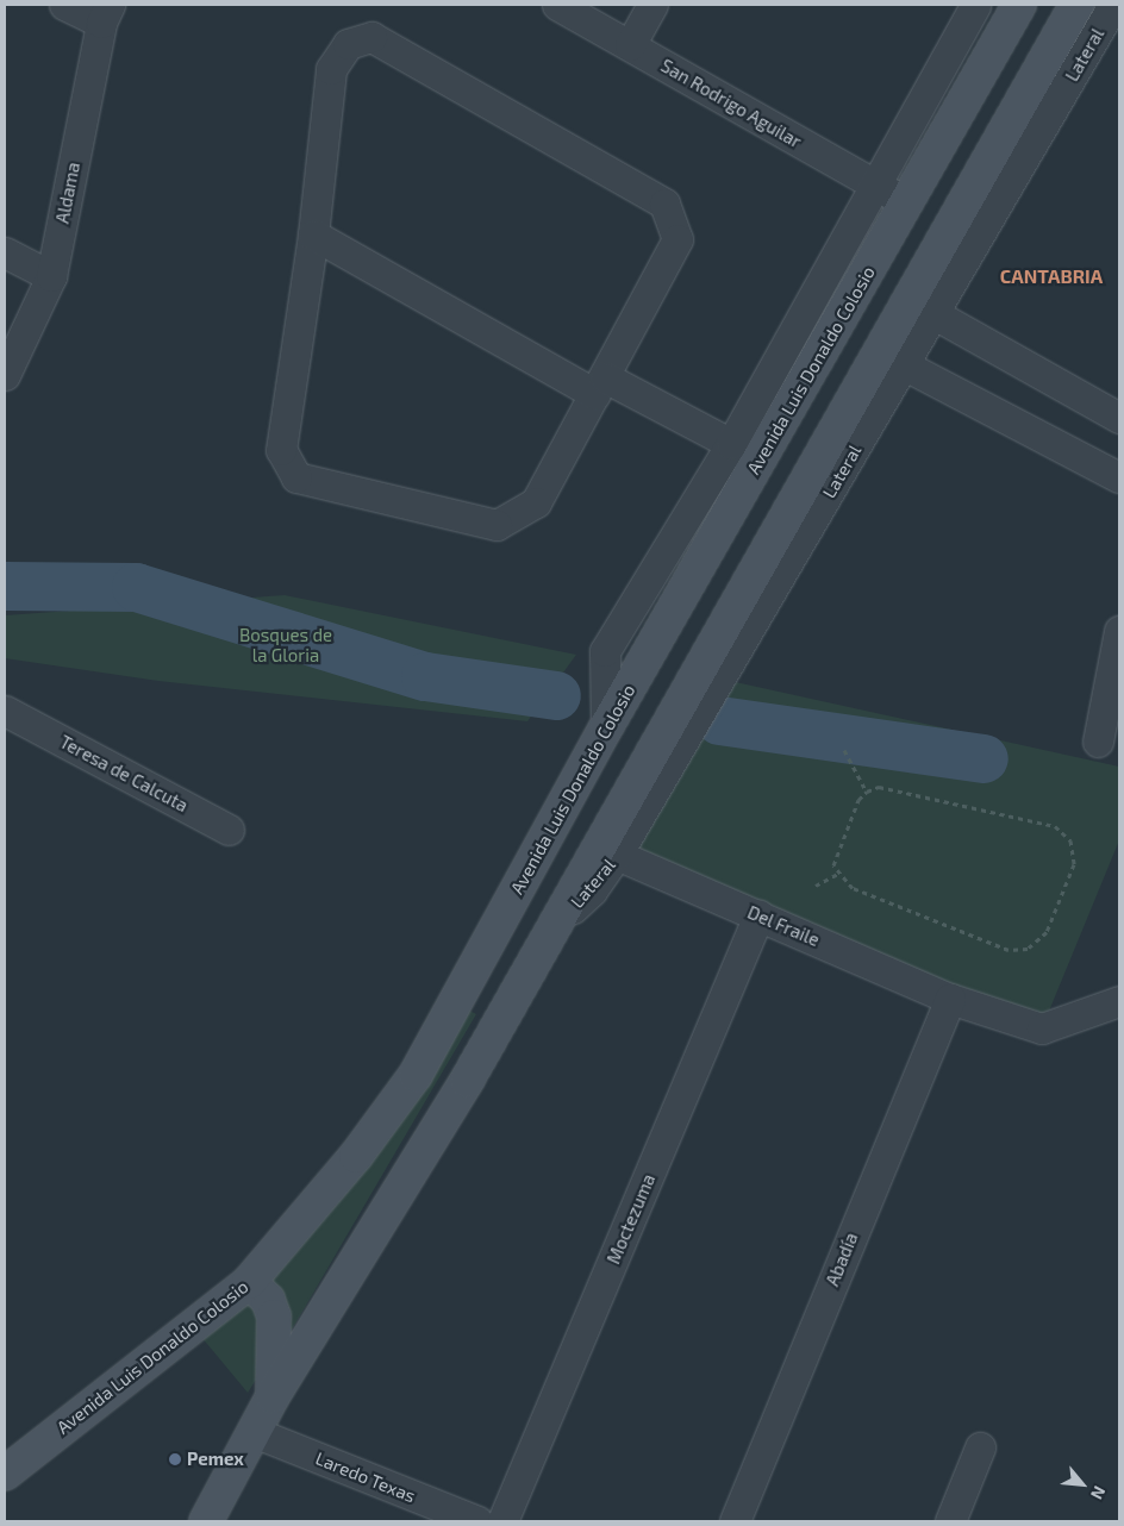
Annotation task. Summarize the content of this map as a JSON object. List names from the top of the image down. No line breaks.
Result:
{"streets":{"street":["Lateral","San Rodrigo Aguilar","Aldama","Avenida Luis Donaldo Colosio","Teresa de Calcuta","Del Fraile","Moctezuma","Abadía","Laredo Texas"]},"crossings":[["Lateral","Del Fraile"],["San Rodrigo Aguilar","Avenida Luis Donaldo Colosio"],["Del Fraile","Moctezuma"],["Del Fraile","Abadía"]],"districts":["CANTABRIA"],"parks":["Bosques de la Gloria"],"places":["Pemex"],"north":"bottom right"}
